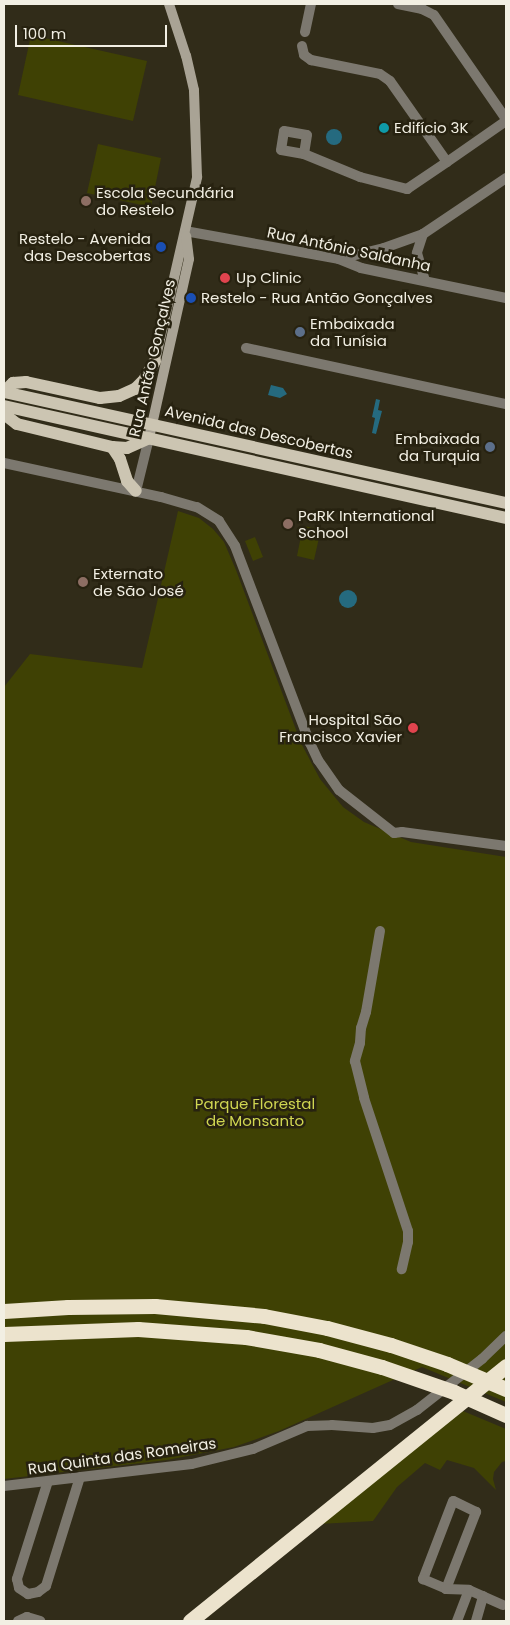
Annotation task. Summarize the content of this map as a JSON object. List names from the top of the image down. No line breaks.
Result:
{"streets":{"main road":["Rua Antão Gonçalves","Avenida das Descobertas"],"street":["Rua António Saldanha","Rua Quinta das Romeiras"]},"crossings":[["Rua António Saldanha","Rua Antão Gonçalves"],["Rua Antão Gonçalves","Avenida das Descobertas"]],"parks":["Parque Florestal de Monsanto"],"places":["Edifício 3K","Escola Secundária do Restelo","Restelo - Avenida das Descobertas","Up Clinic","Restelo - Rua Antão Gonçalves","Embaixada da Tunísia","Embaixada da Turquia","PaRK International School","Externato de São José","Hospital São Francisco Xavier"],"scale_bar":"100 m"}
